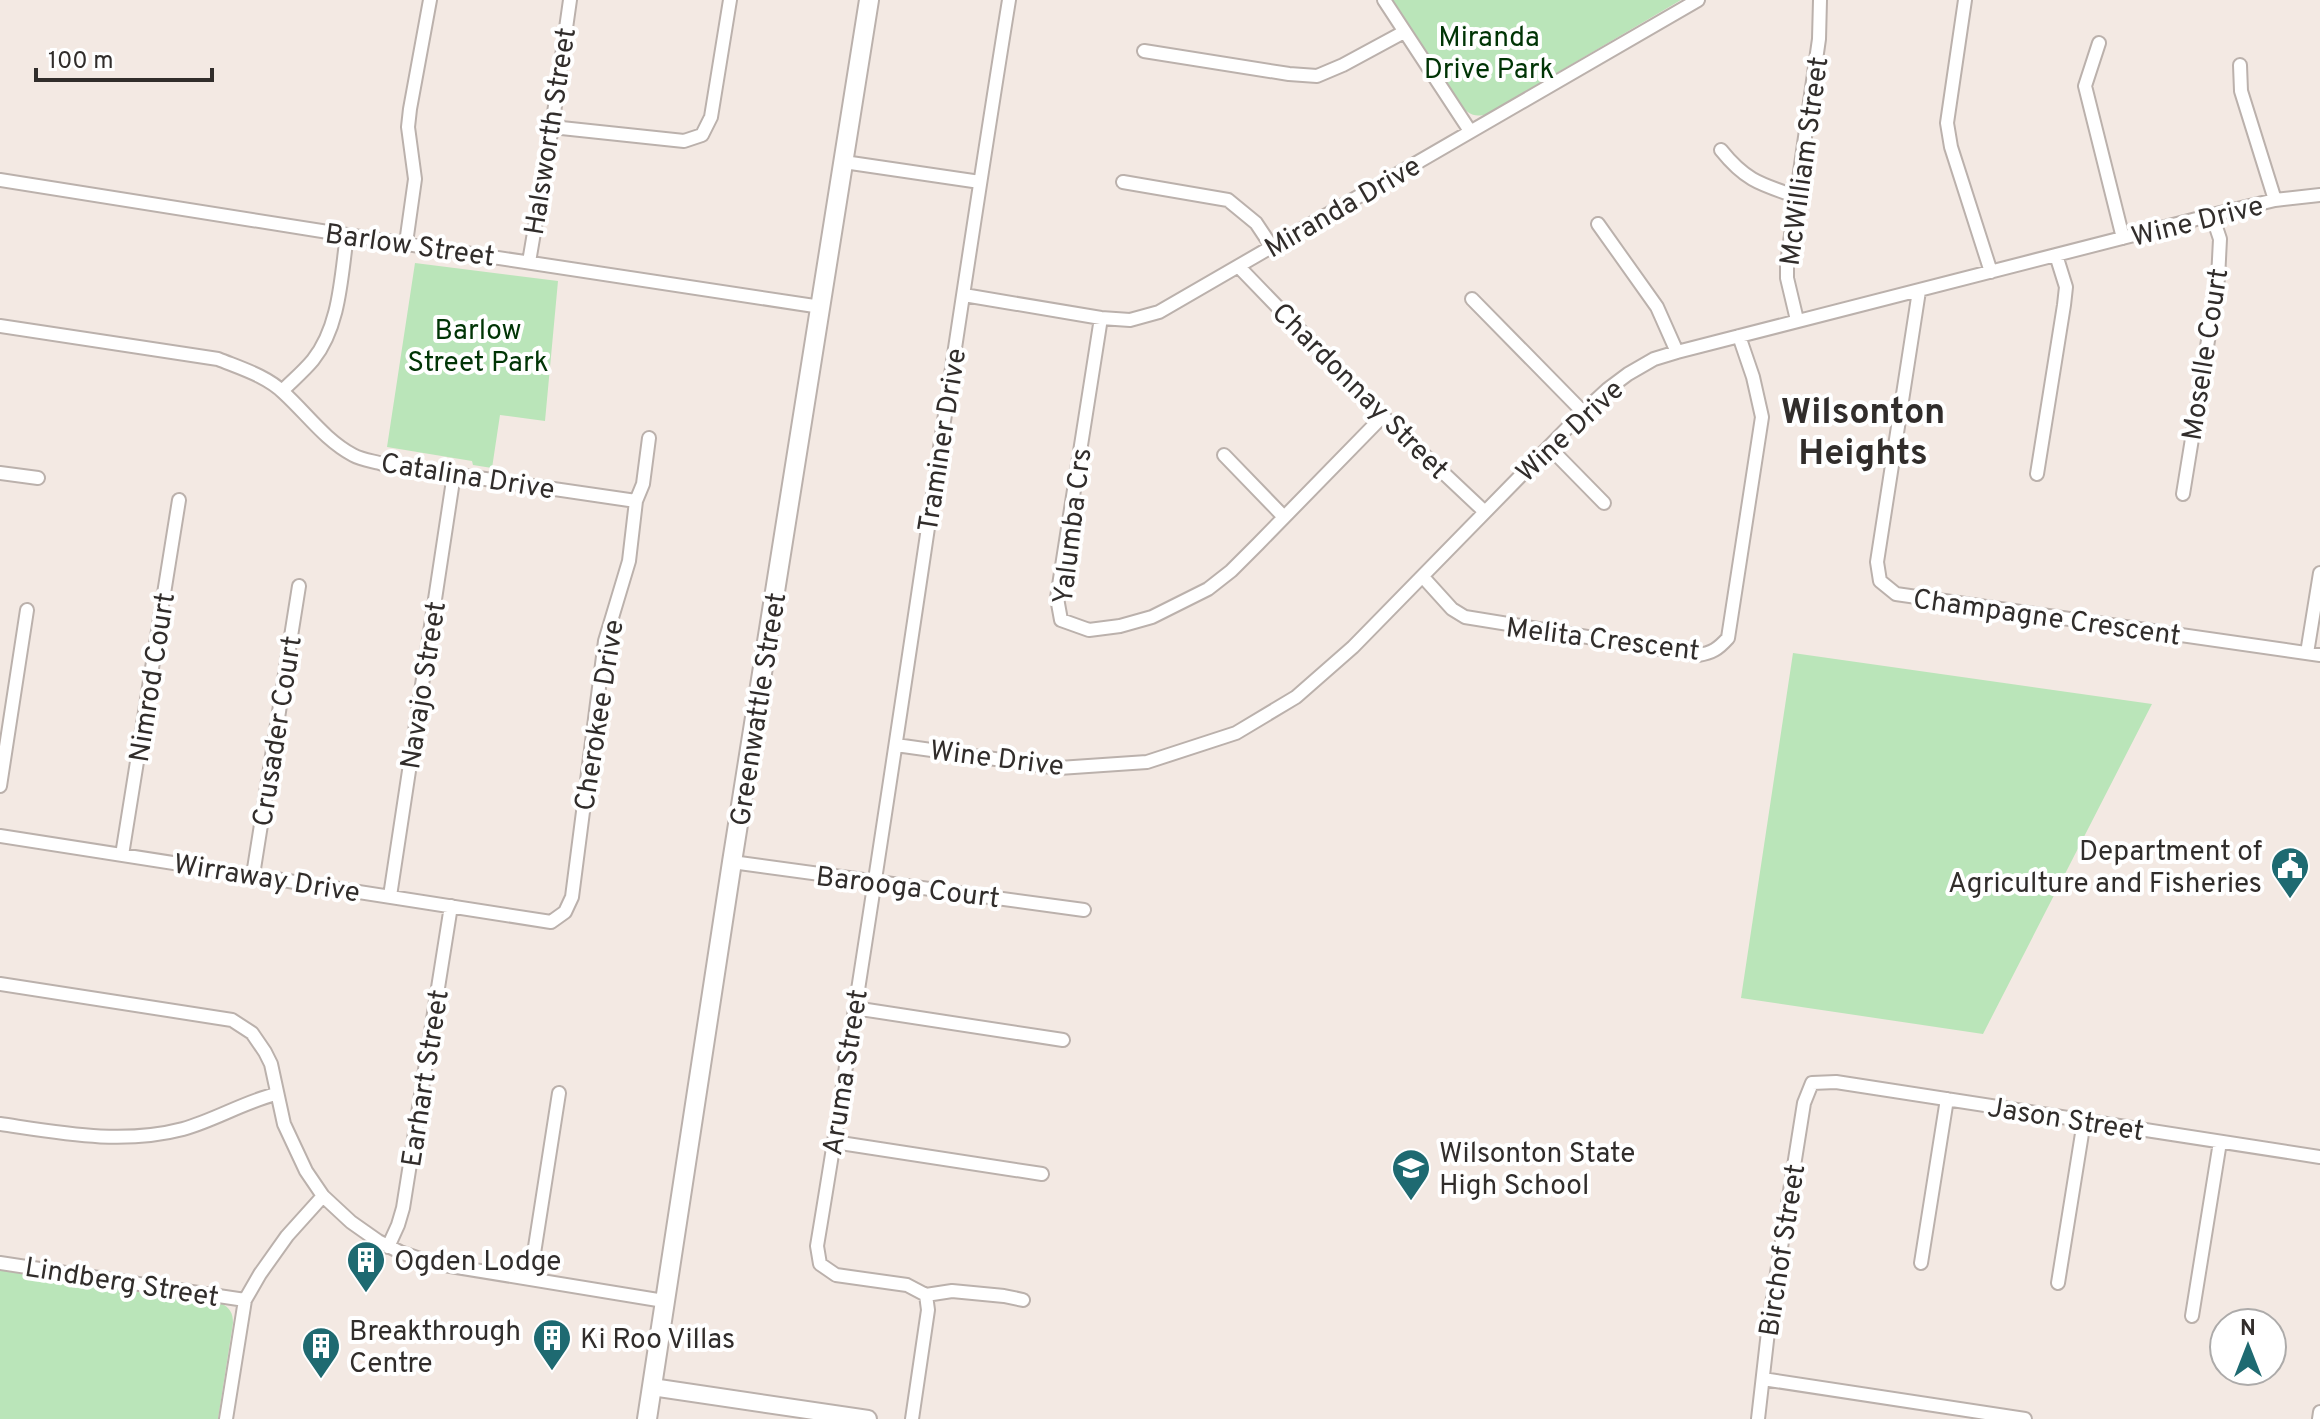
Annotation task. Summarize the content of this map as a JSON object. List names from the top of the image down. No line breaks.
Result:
{"streets":{"main road":["Greenwattle Street"],"street":["Halsworth Street","McWilliam Street","Miranda Drive","Wine Drive","Barlow Street","Moselle Court","Chardonnay Street","Traminer Drive","Catalina Drive","Yalumba Crs","Champagne Crescent","Melita Crescent","Nimrod Court","Navajo Street","Cherokee Drive","Crusader Court","Wirraway Drive","Barooga Court","Aruma Street","Earhart Street","Jason Street","Birchof Street","Lindberg Street"]},"crossings":[["Halsworth Street","Barlow Street"],["McWilliam Street","Wine Drive"],["Miranda Drive","Chardonnay Street"],["Miranda Drive","Traminer Drive"],["Miranda Drive","Yalumba Crs"],["Wine Drive","Moselle Court"],["Wine Drive","Chardonnay Street"],["Wine Drive","Traminer Drive"],["Wine Drive","Champagne Crescent"],["Wine Drive","Melita Crescent"],["Barlow Street","Greenwattle Street"],["Chardonnay Street","Yalumba Crs"],["Traminer Drive","Barooga Court"],["Traminer Drive","Aruma Street"],["Catalina Drive","Navajo Street"],["Catalina Drive","Cherokee Drive"],["Nimrod Court","Wirraway Drive"],["Navajo Street","Wirraway Drive"],["Greenwattle Street","Barooga Court"],["Cherokee Drive","Wirraway Drive"],["Crusader Court","Wirraway Drive"],["Wirraway Drive","Earhart Street"],["Barooga Court","Aruma Street"],["Jason Street","Birchof Street"]],"districts":["Wilsonton Heights"],"parks":["Miranda Drive Park","Barlow Street Park"],"places":{"public building":["Department of Agriculture and Fisheries"],"school or university":["Wilsonton State High School"],"building":["Ogden Lodge","Ki Roo Villas","Breakthrough Centre"]},"scale_bar":"100 m","north":"top"}
